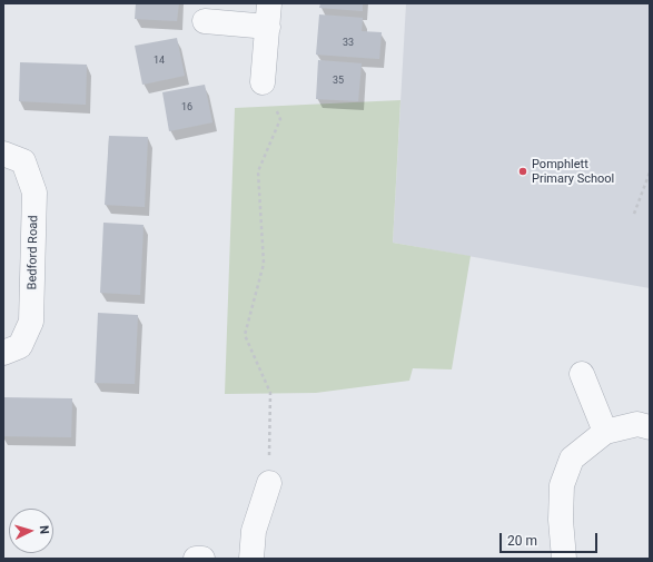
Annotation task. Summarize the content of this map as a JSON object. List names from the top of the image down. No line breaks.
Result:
{"streets":{"street":["Bedford Road"]},"places":["Pomphlett Primary School"],"house_numbers":["33","14","35","16"],"scale_bar":"20 m","north":"right"}
